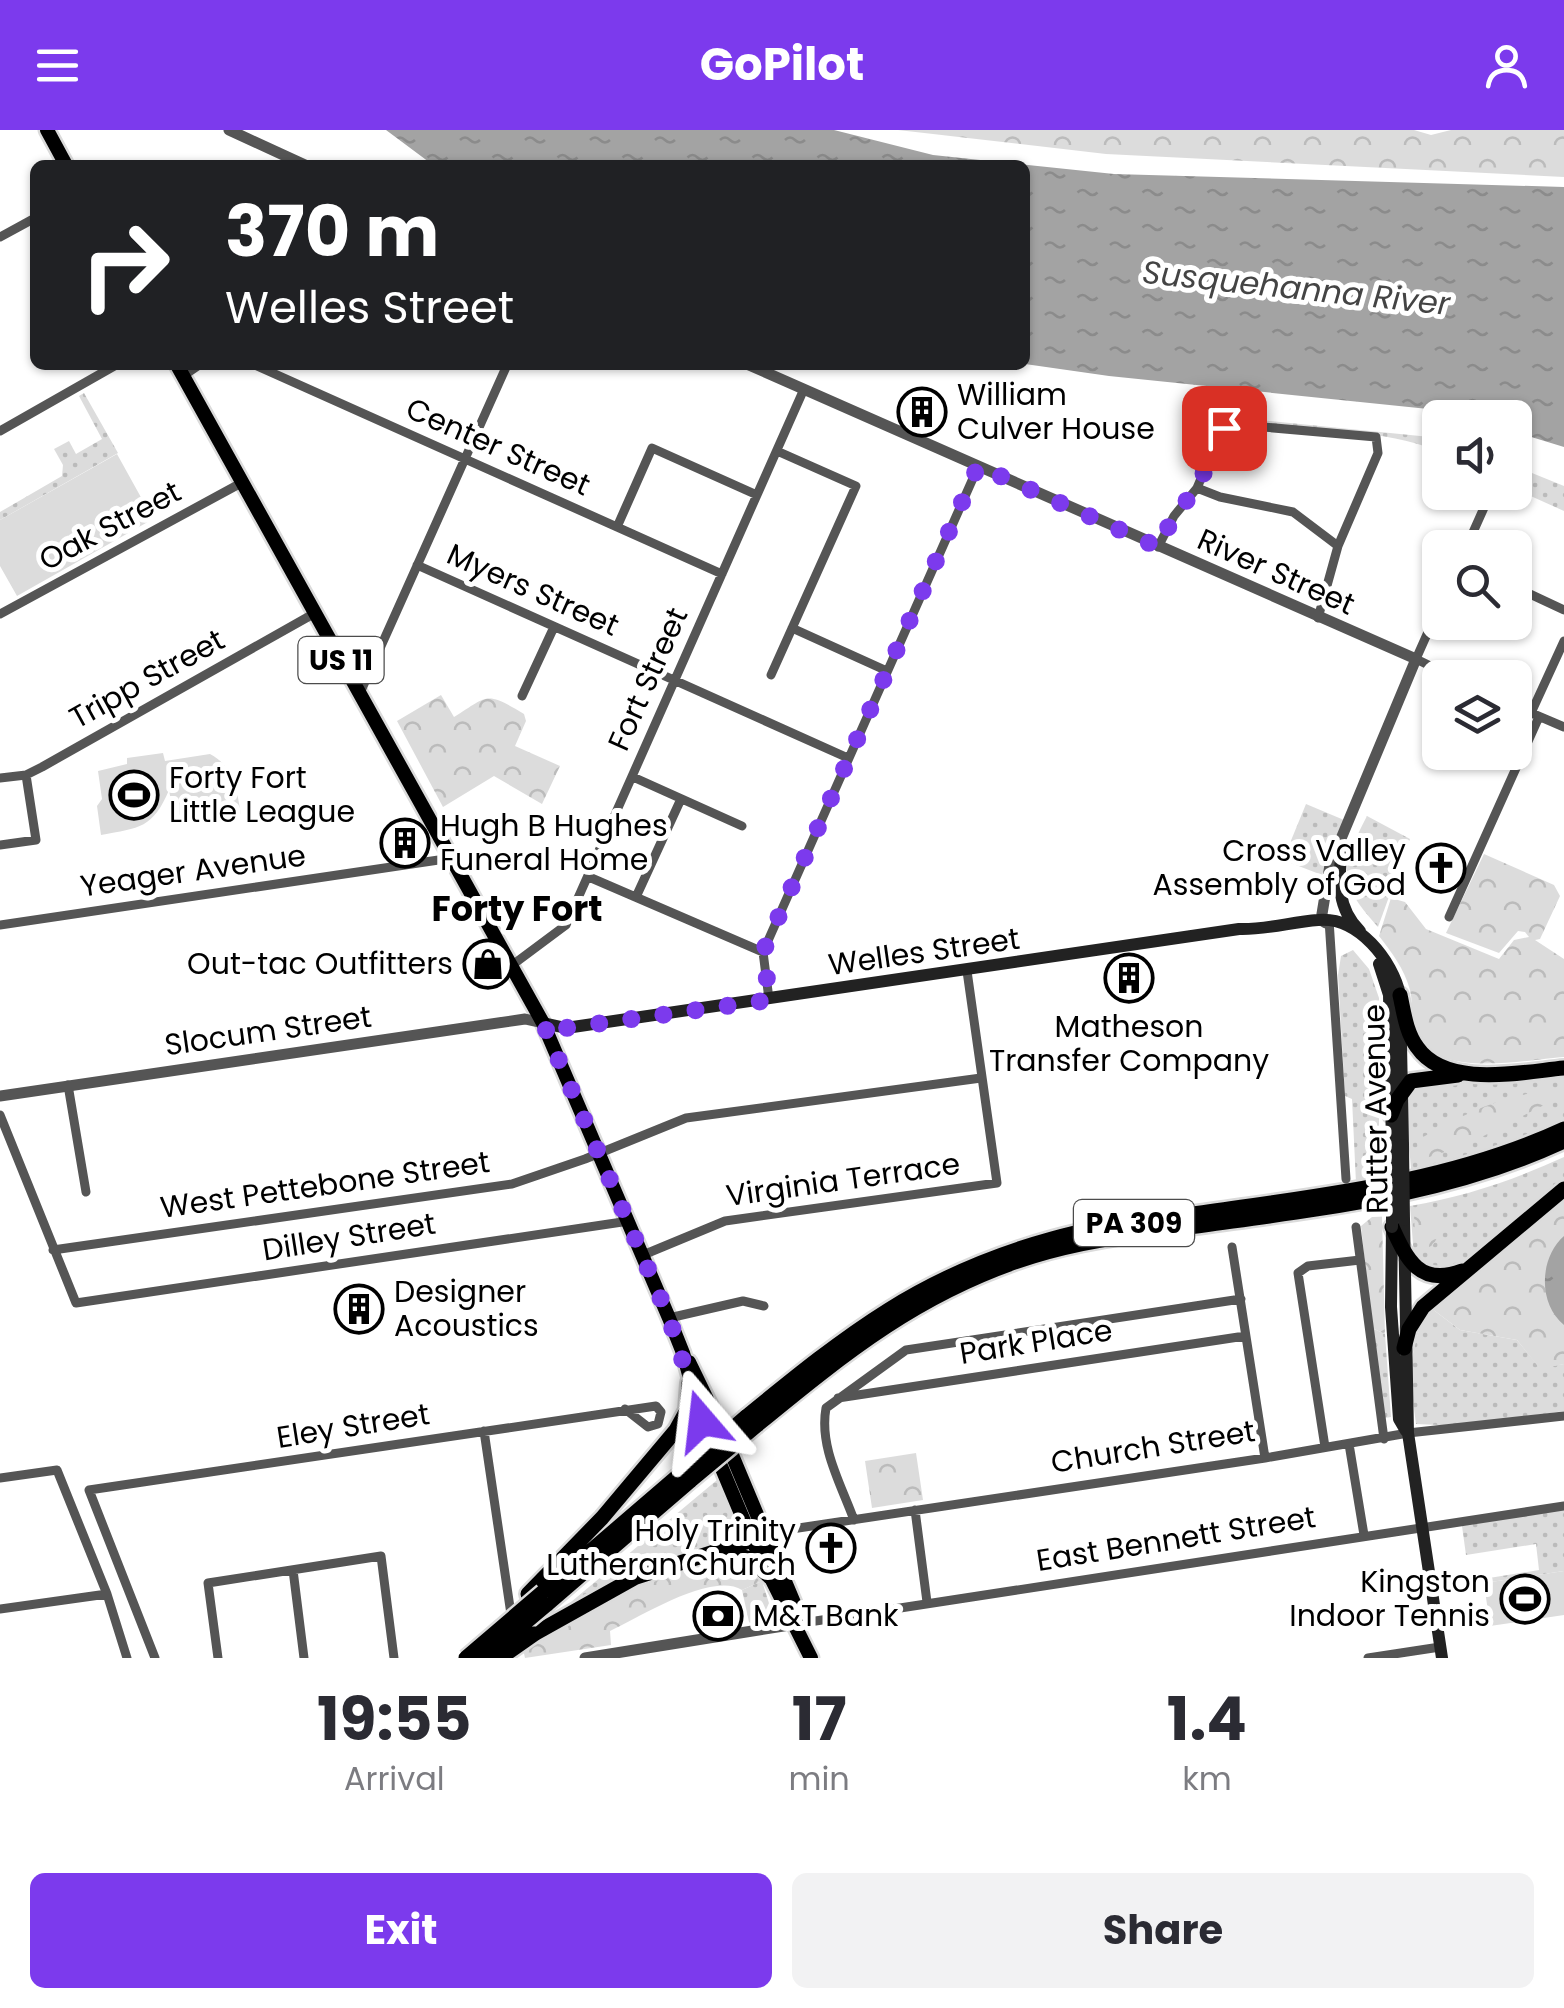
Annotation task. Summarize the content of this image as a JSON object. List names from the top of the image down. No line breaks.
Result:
{"streets":{"highway":["PA 309"],"main road":["US 11","Welles Street","Rutter Avenue"],"street":["Center Street","Oak Street","River Street","Myers Street","Tripp Street","Fort Street","Yeager Avenue","Slocum Street","Virginia Terrace","West Pettebone Street","Dilley Street","Park Place","Eley Street","Church Street","East Bennett Street"]},"crossings":[["Center Street","Fort Street"],["Oak Street","US 11"],["River Street","Fort Street"],["River Street","Rutter Avenue"],["Myers Street","Fort Street"],["US 11","Tripp Street"],["US 11","Fort Street"],["US 11","Yeager Avenue"],["US 11","Welles Street"],["US 11","Slocum Street"],["US 11","Virginia Terrace"],["US 11","West Pettebone Street"],["US 11","Dilley Street"],["US 11","Church Street"],["US 11","East Bennett Street"],["Welles Street","Slocum Street"],["Welles Street","Rutter Avenue"],["Rutter Avenue","Church Street"],["Rutter Avenue","East Bennett Street"],["Virginia Terrace","West Pettebone Street"],["West Pettebone Street","Dilley Street"]],"districts":["Forty Fort"],"water":["Susquehanna River"],"places":{"building":["William Culver House","Hugh B Hughes Funeral Home","Matheson Transfer Company","Designer Acoustics"],"sports":["Forty Fort Little League","Kingston Indoor Tennis"],"church":["Cross Valley Assembly of God","Holy Trinity Lutheran Church"],"shop":["Out-tac Outfitters"],"bank":["M&T Bank"]},"page":{"header":"GoPilot","turn":["370 m","Welles Street"],"eta":["19:55","Arrival","17","min","1.4","km"],"buttons":["Exit","Share"]}}
